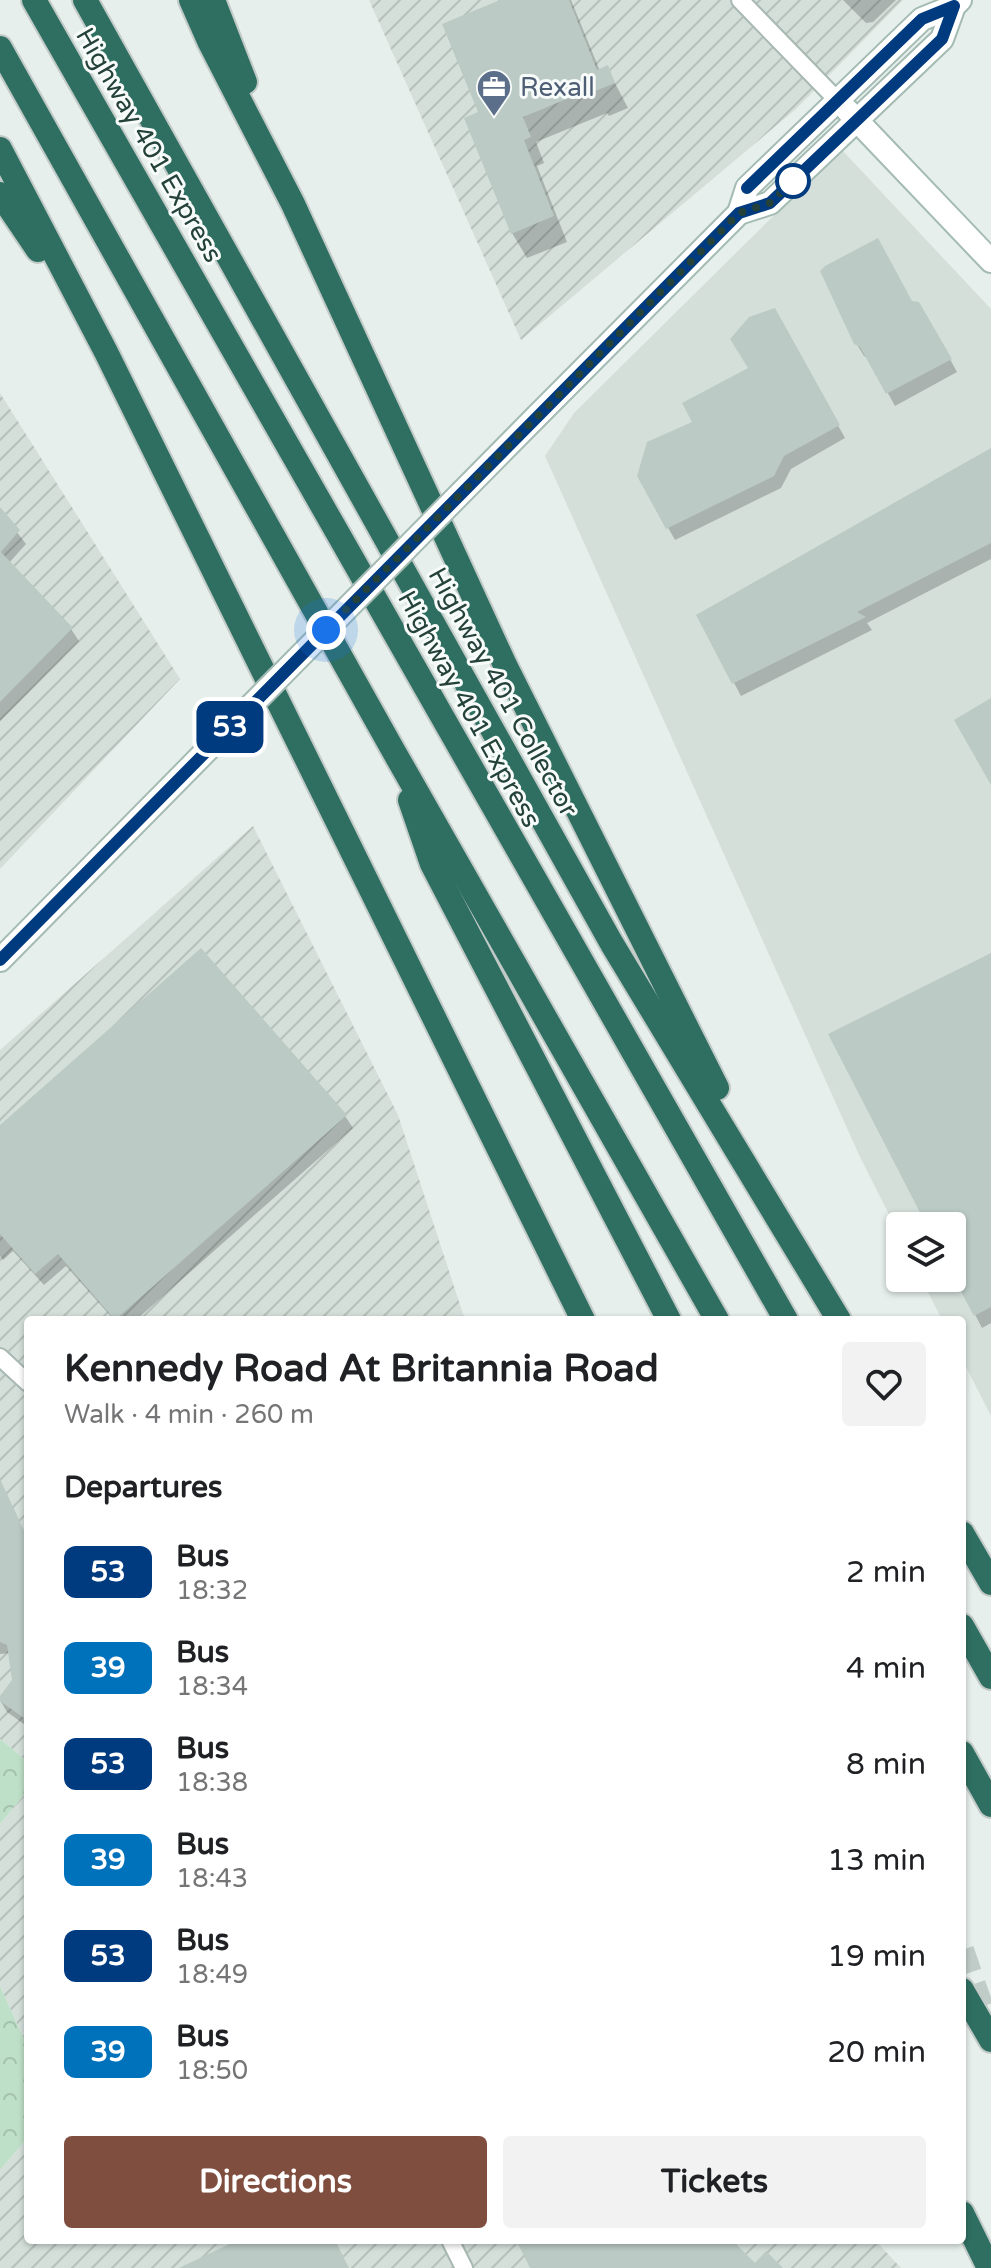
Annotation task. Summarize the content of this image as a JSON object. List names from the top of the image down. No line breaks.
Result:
{"streets":{"highway":["Highway 401 Express","Highway 401 Collector"]},"places":{"office":["Rexall"]},"lines":["bus line 53"],"page":{"on_map":"53","heading":[["Kennedy Road At Britannia Road","Walk · 4 min · 260 m"],"Departures"],"list":[{"mark":"53","name":"Bus","note":"18:32","value":"2 min"},{"mark":"39","name":"Bus","note":"18:34","value":"4 min"},{"mark":"53","name":"Bus","note":"18:38","value":"8 min"},{"mark":"39","name":"Bus","note":"18:43","value":"13 min"},{"mark":"53","name":"Bus","note":"18:49","value":"19 min"},{"mark":"39","name":"Bus","note":"18:50","value":"20 min"}],"buttons":["Directions","Tickets"]}}
